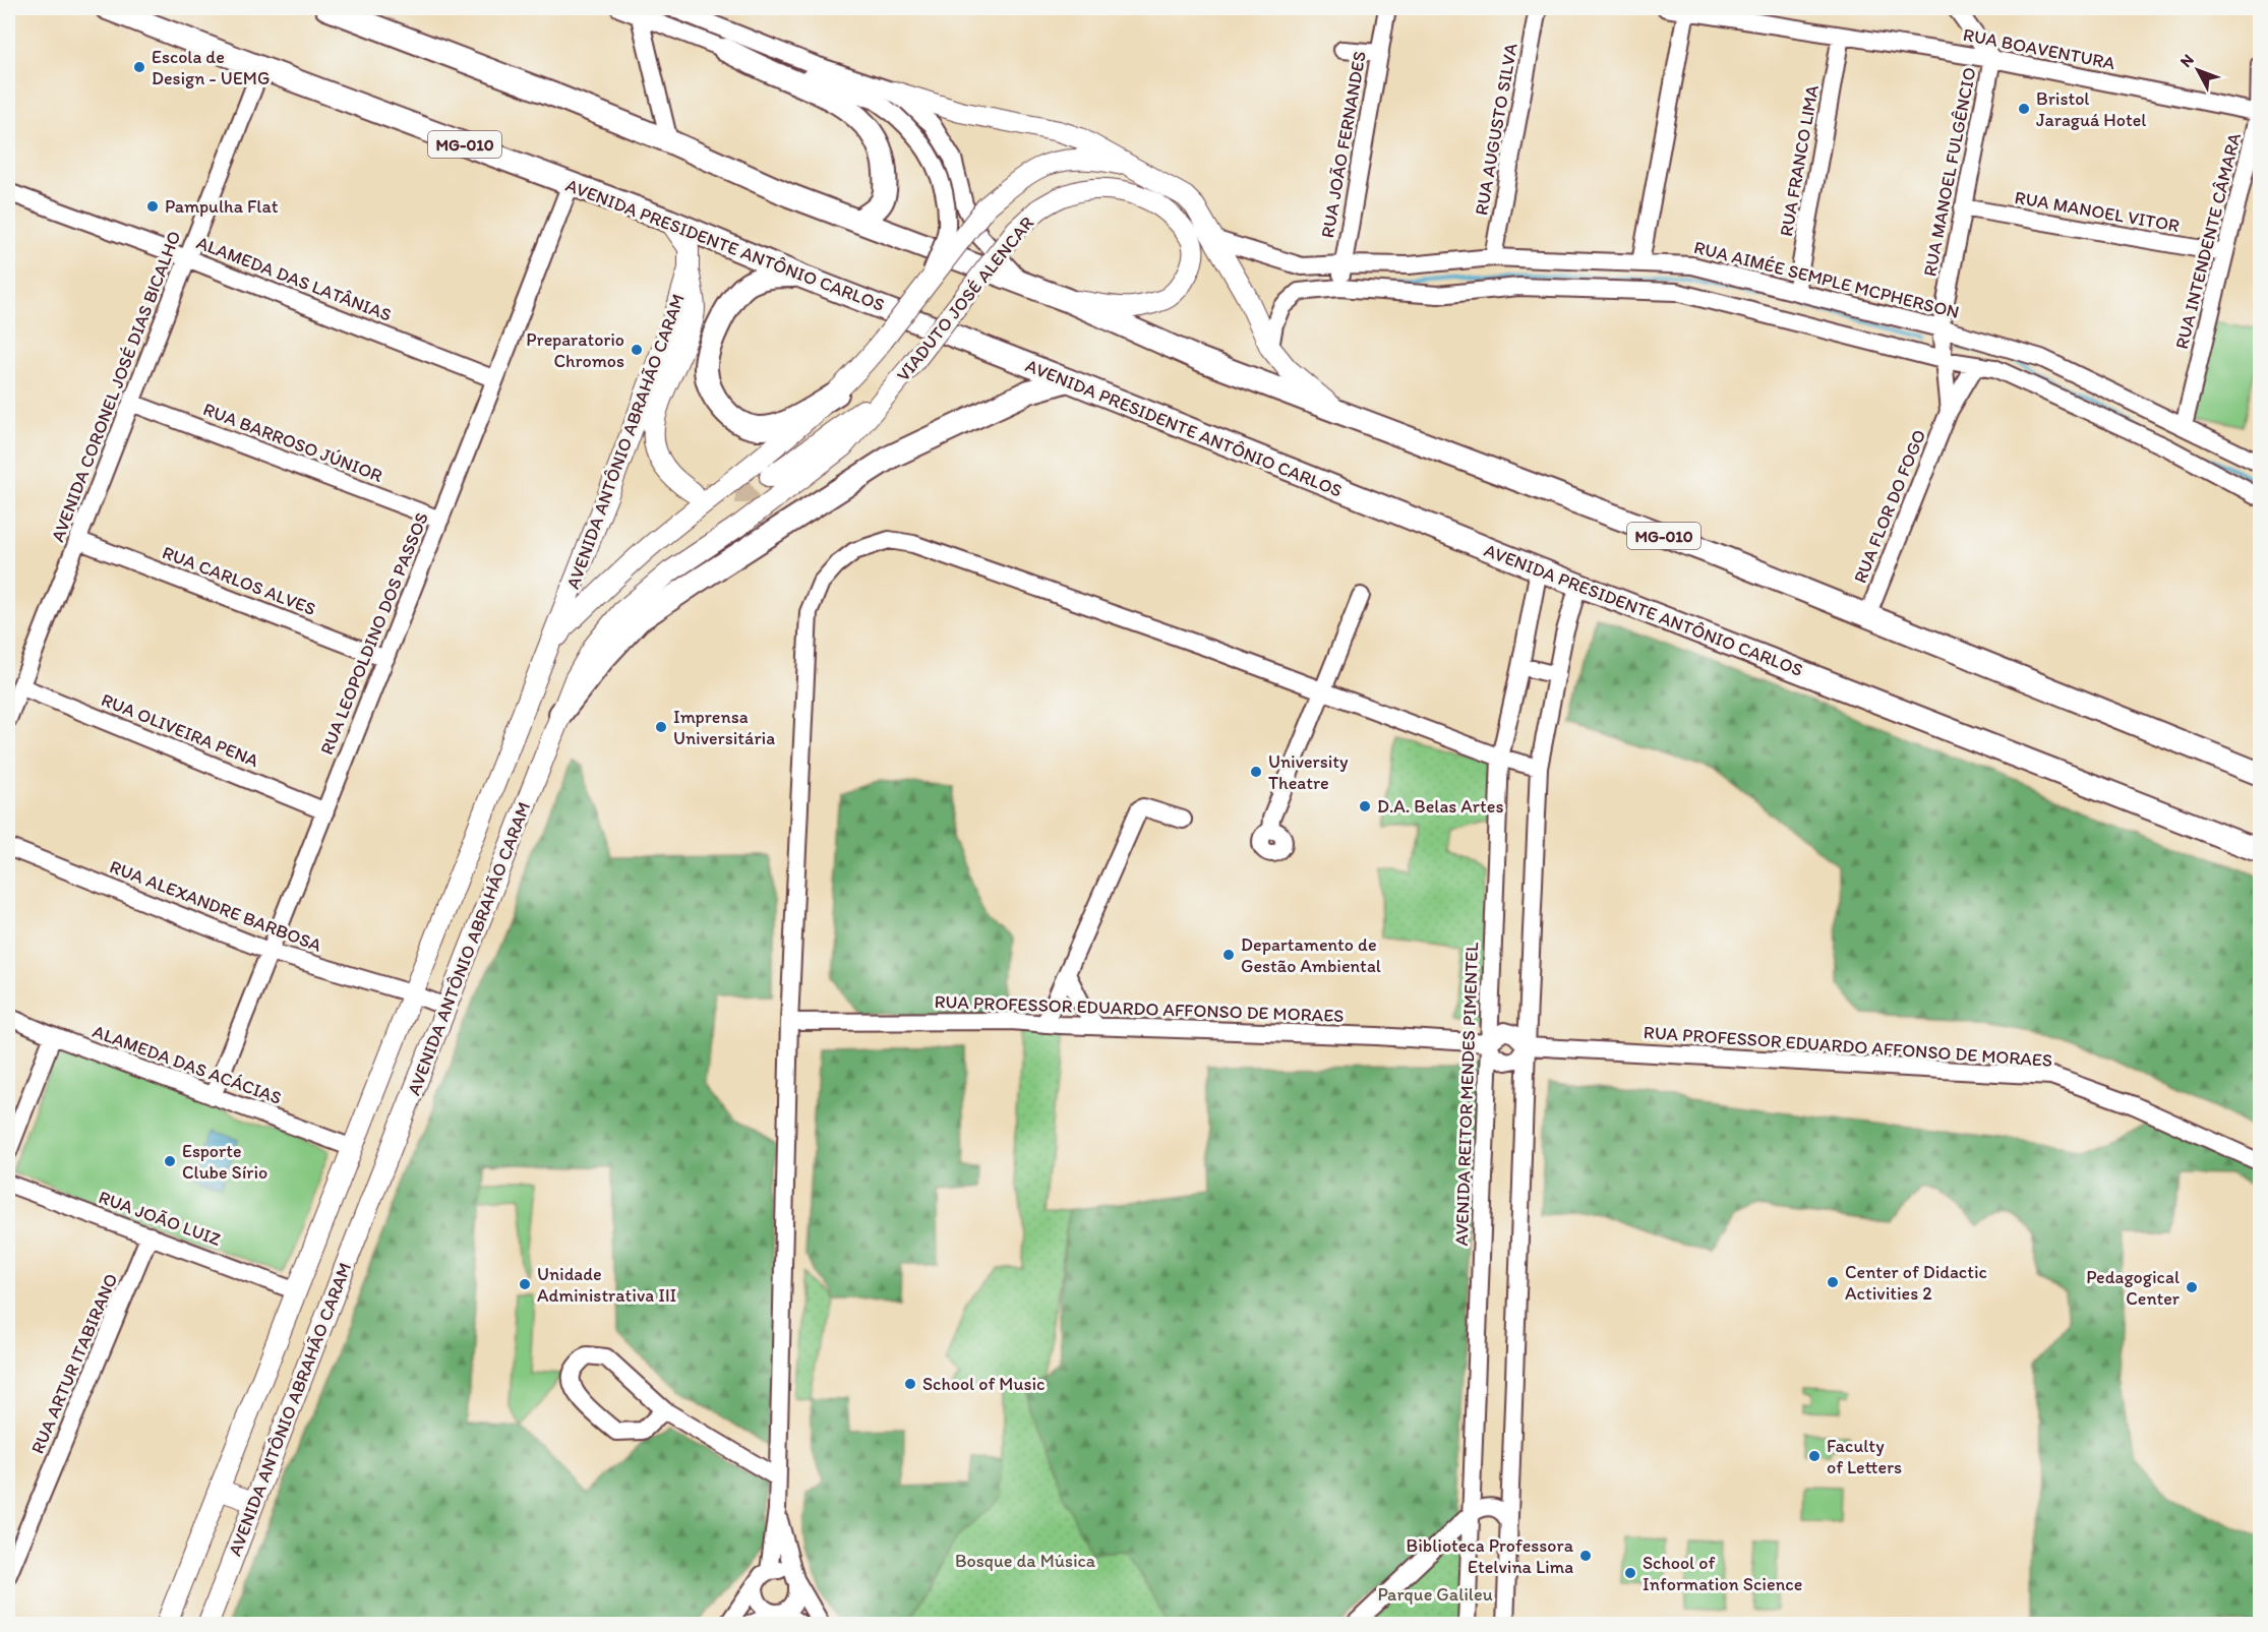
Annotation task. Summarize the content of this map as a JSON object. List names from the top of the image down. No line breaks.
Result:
{"streets":{"highway":["MG-010","AVENIDA PRESIDENTE ANTÔNIO CARLOS"],"main road":["VIADUTO JOSÉ ALENCAR","AVENIDA ANTÔNIO ABRAHÃO CARAM"],"street":["RUA BOAVENTURA","RUA AUGUSTO SILVA","RUA JOÃO FERNANDES","RUA FRANCO LIMA","RUA MANOEL FULGÊNCIO","RUA MANOEL VITOR","RUA INTENDENTE CÂMARA","ALAMEDA DAS LATÂNIAS","RUA AIMÉE SEMPLE MCPHERSON","AVENIDA CORONEL JOSÉ DIAS BICALHO","RUA BARROSO JÚNIOR","RUA FLOR DO FOGO","RUA CARLOS ALVES","RUA LEOPOLDINO DOS PASSOS","RUA OLIVEIRA PENA","RUA ALEXANDRE BARBOSA","RUA PROFESSOR EDUARDO AFFONSO DE MORAES","ALAMEDA DAS ACÁCIAS","AVENIDA REITOR MENDES PIMENTEL","RUA JOÃO LUIZ","RUA ARTUR ITABIRANO"]},"crossings":[["RUA BOAVENTURA","RUA FRANCO LIMA"],["RUA BOAVENTURA","RUA MANOEL FULGÊNCIO"],["RUA BOAVENTURA","RUA INTENDENTE CÂMARA"],["RUA AUGUSTO SILVA","RUA AIMÉE SEMPLE MCPHERSON"],["MG-010","VIADUTO JOSÉ ALENCAR"],["MG-010","RUA FLOR DO FOGO"],["RUA JOÃO FERNANDES","RUA AIMÉE SEMPLE MCPHERSON"],["RUA FRANCO LIMA","RUA AIMÉE SEMPLE MCPHERSON"],["RUA MANOEL FULGÊNCIO","RUA MANOEL VITOR"],["RUA MANOEL FULGÊNCIO","RUA AIMÉE SEMPLE MCPHERSON"],["RUA MANOEL FULGÊNCIO","RUA FLOR DO FOGO"],["RUA MANOEL VITOR","RUA INTENDENTE CÂMARA"],["RUA INTENDENTE CÂMARA","RUA AIMÉE SEMPLE MCPHERSON"],["AVENIDA PRESIDENTE ANTÔNIO CARLOS","AVENIDA CORONEL JOSÉ DIAS BICALHO"],["AVENIDA PRESIDENTE ANTÔNIO CARLOS","AVENIDA ANTÔNIO ABRAHÃO CARAM"],["AVENIDA PRESIDENTE ANTÔNIO CARLOS","RUA LEOPOLDINO DOS PASSOS"],["AVENIDA PRESIDENTE ANTÔNIO CARLOS","AVENIDA REITOR MENDES PIMENTEL"],["ALAMEDA DAS LATÂNIAS","AVENIDA CORONEL JOSÉ DIAS BICALHO"],["ALAMEDA DAS LATÂNIAS","RUA LEOPOLDINO DOS PASSOS"],["RUA AIMÉE SEMPLE MCPHERSON","RUA FLOR DO FOGO"],["VIADUTO JOSÉ ALENCAR","AVENIDA ANTÔNIO ABRAHÃO CARAM"],["AVENIDA CORONEL JOSÉ DIAS BICALHO","RUA BARROSO JÚNIOR"],["AVENIDA CORONEL JOSÉ DIAS BICALHO","RUA CARLOS ALVES"],["AVENIDA CORONEL JOSÉ DIAS BICALHO","RUA OLIVEIRA PENA"],["AVENIDA ANTÔNIO ABRAHÃO CARAM","RUA ALEXANDRE BARBOSA"],["AVENIDA ANTÔNIO ABRAHÃO CARAM","ALAMEDA DAS ACÁCIAS"],["AVENIDA ANTÔNIO ABRAHÃO CARAM","RUA JOÃO LUIZ"],["RUA BARROSO JÚNIOR","RUA LEOPOLDINO DOS PASSOS"],["RUA CARLOS ALVES","RUA LEOPOLDINO DOS PASSOS"],["RUA LEOPOLDINO DOS PASSOS","RUA OLIVEIRA PENA"],["RUA LEOPOLDINO DOS PASSOS","RUA ALEXANDRE BARBOSA"],["RUA LEOPOLDINO DOS PASSOS","ALAMEDA DAS ACÁCIAS"],["RUA PROFESSOR EDUARDO AFFONSO DE MORAES","AVENIDA REITOR MENDES PIMENTEL"],["RUA JOÃO LUIZ","RUA ARTUR ITABIRANO"]],"parks":["Bosque da Música","Parque Galileu"],"places":["Escola de Design - UEMG","Bristol Jaraguá Hotel","Pampulha Flat","Preparatorio Chromos","Imprensa Universitária","University Theatre","D.A. Belas Artes","Departamento de Gestão Ambiental","Esporte Clube Sírio","Center of Didactic Activities 2","Unidade Administrativa III","Pedagogical Center","School of Music","Faculty of Letters","Biblioteca Professora Etelvina Lima","School of Information Science"],"north":"top left"}
